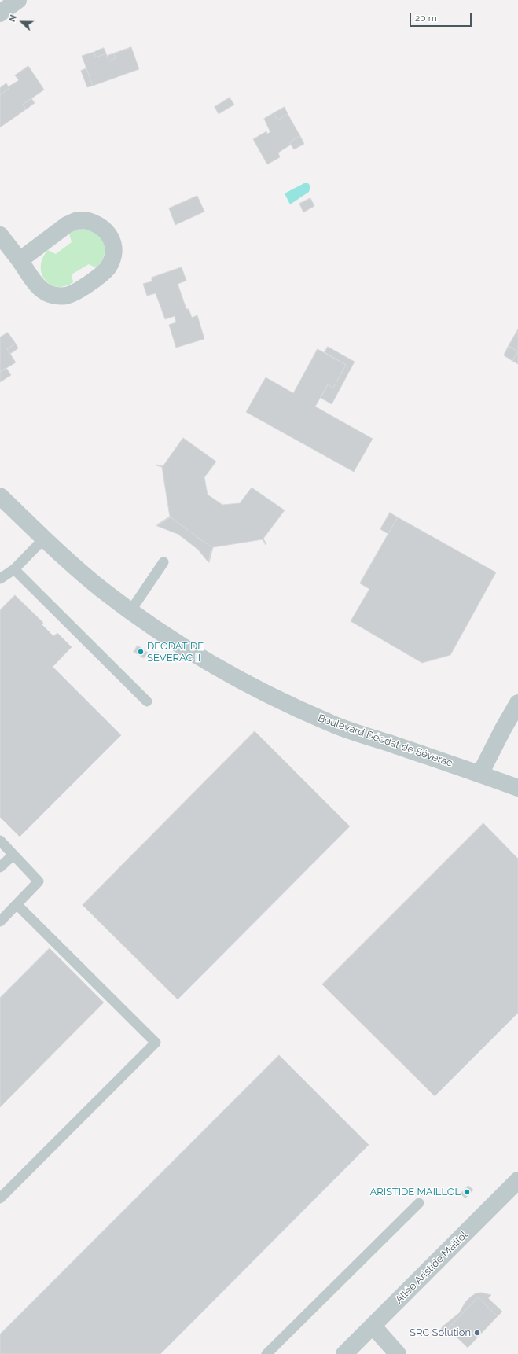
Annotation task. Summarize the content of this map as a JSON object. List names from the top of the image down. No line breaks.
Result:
{"streets":{"street":["Boulevard Déodat de Séverac","Allée Aristide Maillol"]},"places":["DEODAT DE SEVERAC II","ARISTIDE MAILLOL","SRC Solution"],"scale_bar":"20 m","north":"left"}
